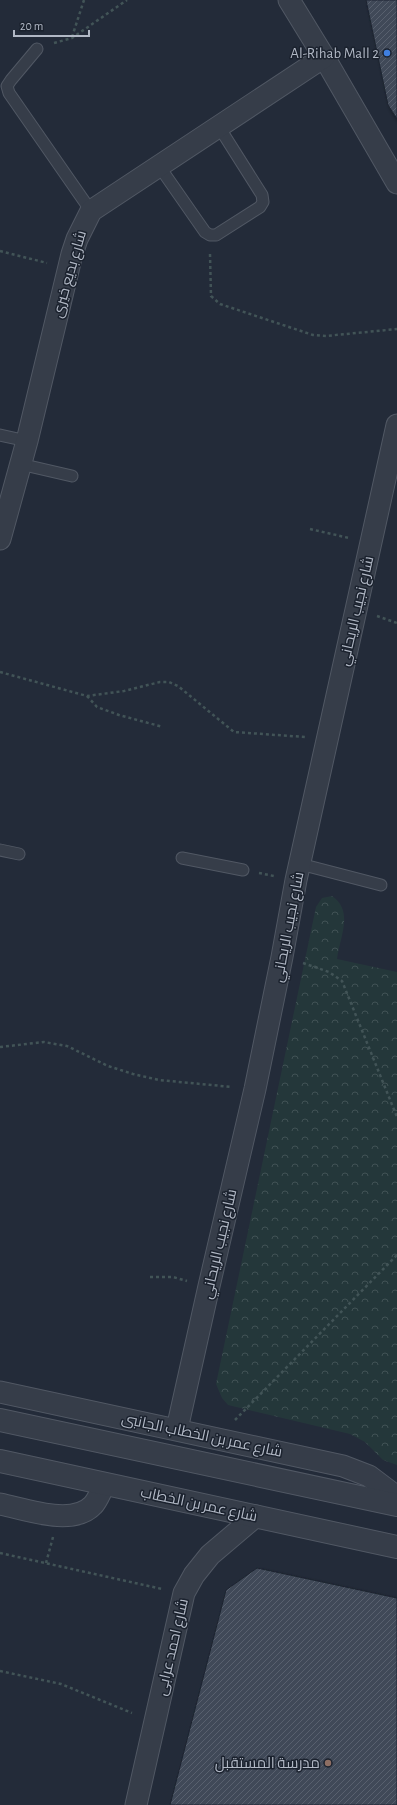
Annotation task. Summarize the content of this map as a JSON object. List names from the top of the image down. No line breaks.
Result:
{"streets":{"street":["شارع بديع خيرى","شارع نجيب الريحاني","شارع عمر بن الخطاب الجانبى","شارع عمر بن الخطاب","شارع احمد عرابى"]},"crossings":[["شارع نجيب الريحاني","شارع عمر بن الخطاب الجانبى"],["شارع عمر بن الخطاب","شارع احمد عرابى"]],"places":["Al-Rihab Mall 2","مدرسة المستقبل"],"scale_bar":"20 m"}
